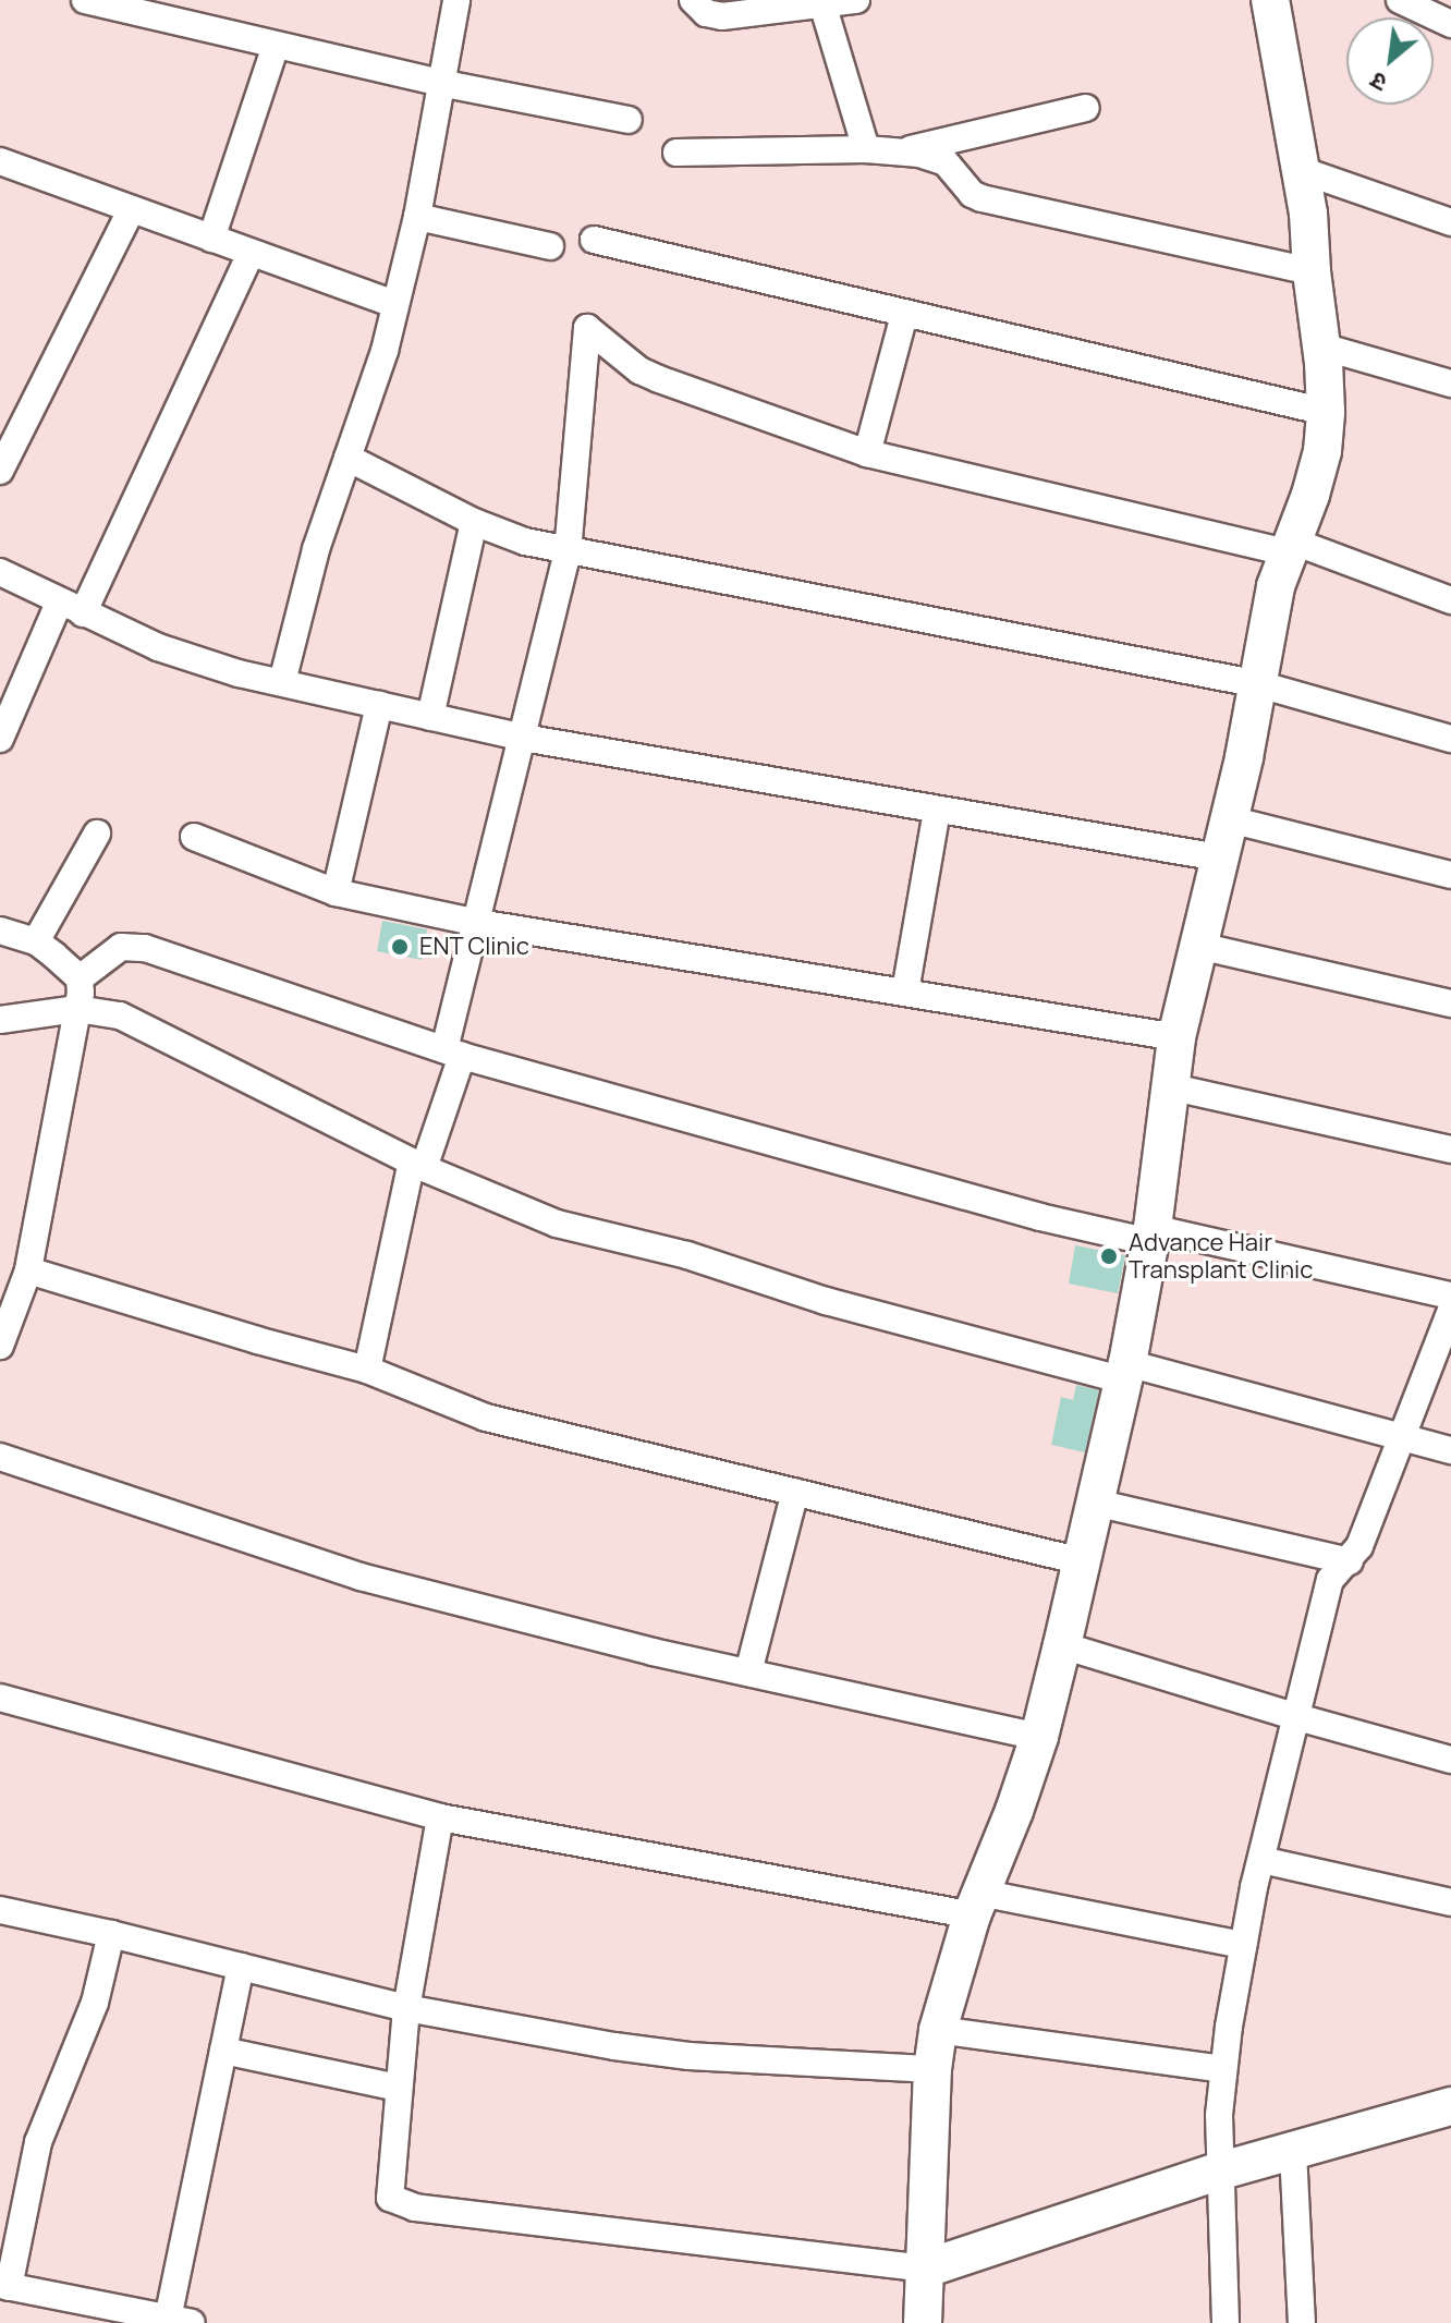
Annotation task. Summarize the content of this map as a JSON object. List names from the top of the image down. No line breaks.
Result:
{"places":["ENT Clinic","Advance Hair Transplant Clinic"],"north":"bottom left"}
